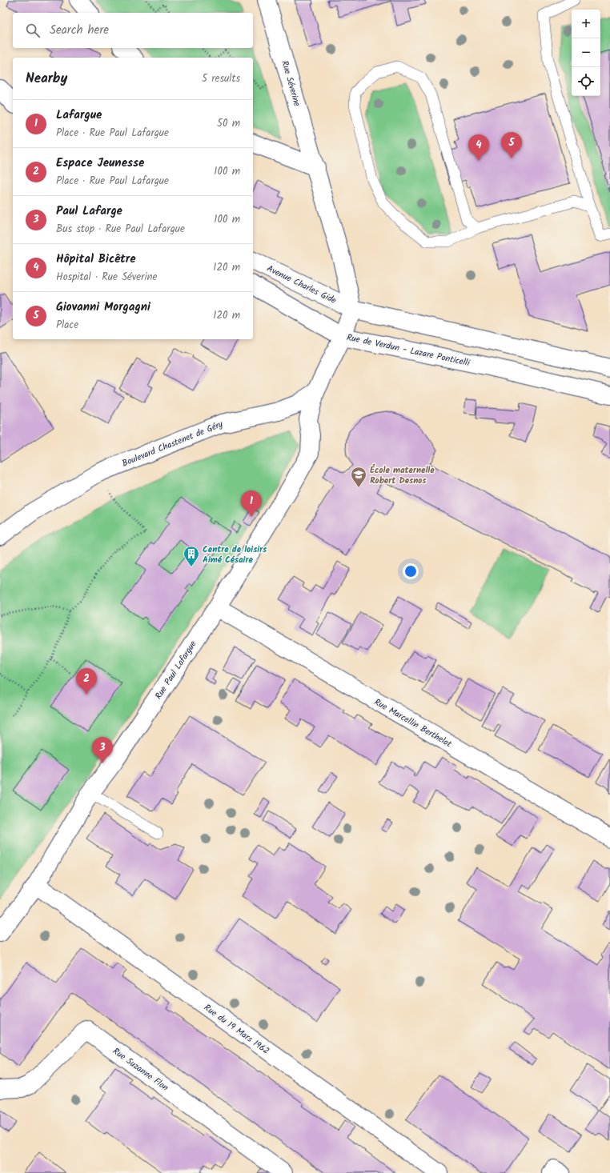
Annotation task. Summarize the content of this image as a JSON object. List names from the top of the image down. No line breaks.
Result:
{"streets":{"street":["Rue Séverine","Avenue Charles Gide","Rue de Verdun - Lazare Ponticelli","Boulevard Chastenet de Géry","Rue Paul Lafargue","Rue Marcellin Berthelot","Rue du 19 Mars 1962","Rue Suzanne Flon"]},"crossings":[["Rue Séverine","Avenue Charles Gide"],["Rue Séverine","Rue de Verdun - Lazare Ponticelli"],["Avenue Charles Gide","Rue de Verdun - Lazare Ponticelli"],["Boulevard Chastenet de Géry","Rue Paul Lafargue"],["Rue Paul Lafargue","Rue Marcellin Berthelot"],["Rue Paul Lafargue","Rue du 19 Mars 1962"]],"places":{"school or university":["École maternelle Robert Desnos"],"building":["Centre de loisirs Aimé Césaire"]},"page":{"map_buttons":["+","−"],"search":"Search here","heading":["Nearby","5 results"],"list":[{"mark":"1","name":"Lafargue","note":"Place · Rue Paul Lafargue","value":"50 m"},{"mark":"2","name":"Espace Jeunesse","note":"Place · Rue Paul Lafargue","value":"100 m"},{"mark":"3","name":"Paul Lafarge","note":"Bus stop · Rue Paul Lafargue","value":"100 m"},{"mark":"4","name":"Hôpital Bicêtre","note":"Hospital · Rue Séverine","value":"120 m"},{"mark":"5","name":"Giovanni Morgagni","note":"Place","value":"120 m"}],"pins":["5","4","1","2","3"]}}
